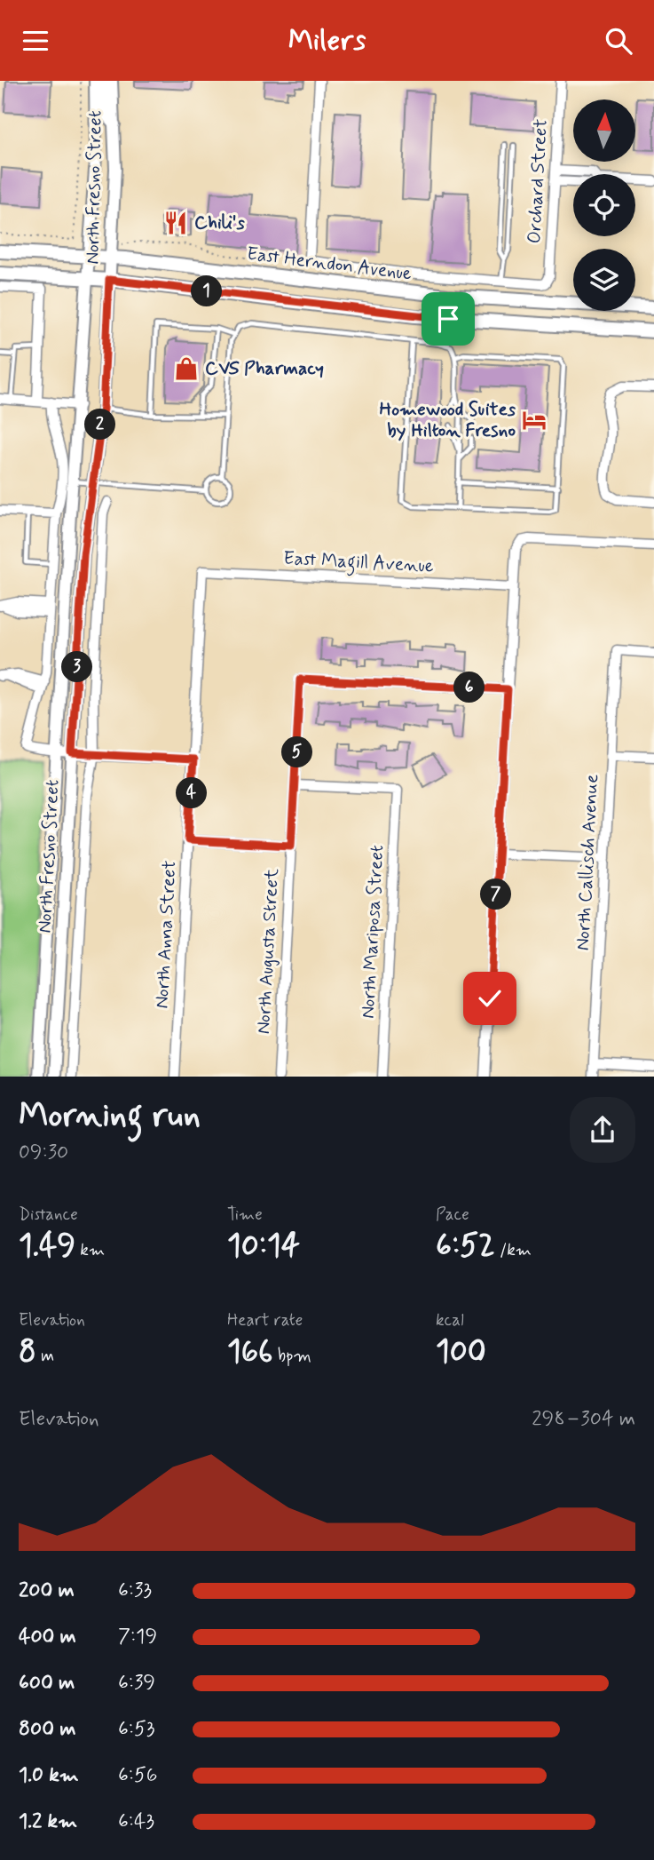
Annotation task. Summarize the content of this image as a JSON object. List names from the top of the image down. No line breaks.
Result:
{"streets":{"main road":["North Fresno Street","East Herndon Avenue"],"street":["Orchard Street","East Magill Avenue","North Callisch Avenue","North Mariposa Street","North Anna Street","North Augusta Street"]},"crossings":[["Orchard Street","East Herndon Avenue"],["North Fresno Street","East Herndon Avenue"],["East Magill Avenue","North Anna Street"],["North Mariposa Street","North Augusta Street"]],"places":{"restaurant":["Chili's"],"shop":["CVS Pharmacy"],"hotel":["Homewood Suites by Hilton Fresno"]},"north":"top","page":{"header":"Milers","pins":["1","2","3","6","5","4","7"],"heading":["Morning run","09:30"],"stats":[["Distance","1.49 km"],["Time","10:14"],["Pace","6:52 /km"],["Elevation","8 m"],["Heart rate","166 bpm"],["kcal","100"]],"chart":["Elevation","298–304 m"],"list":[{"name":"200 m","note":"6:33"},{"name":"400 m","note":"7:19"},{"name":"600 m","note":"6:39"},{"name":"800 m","note":"6:53"},{"name":"1.0 km","note":"6:56"},{"name":"1.2 km","note":"6:43"}]}}
